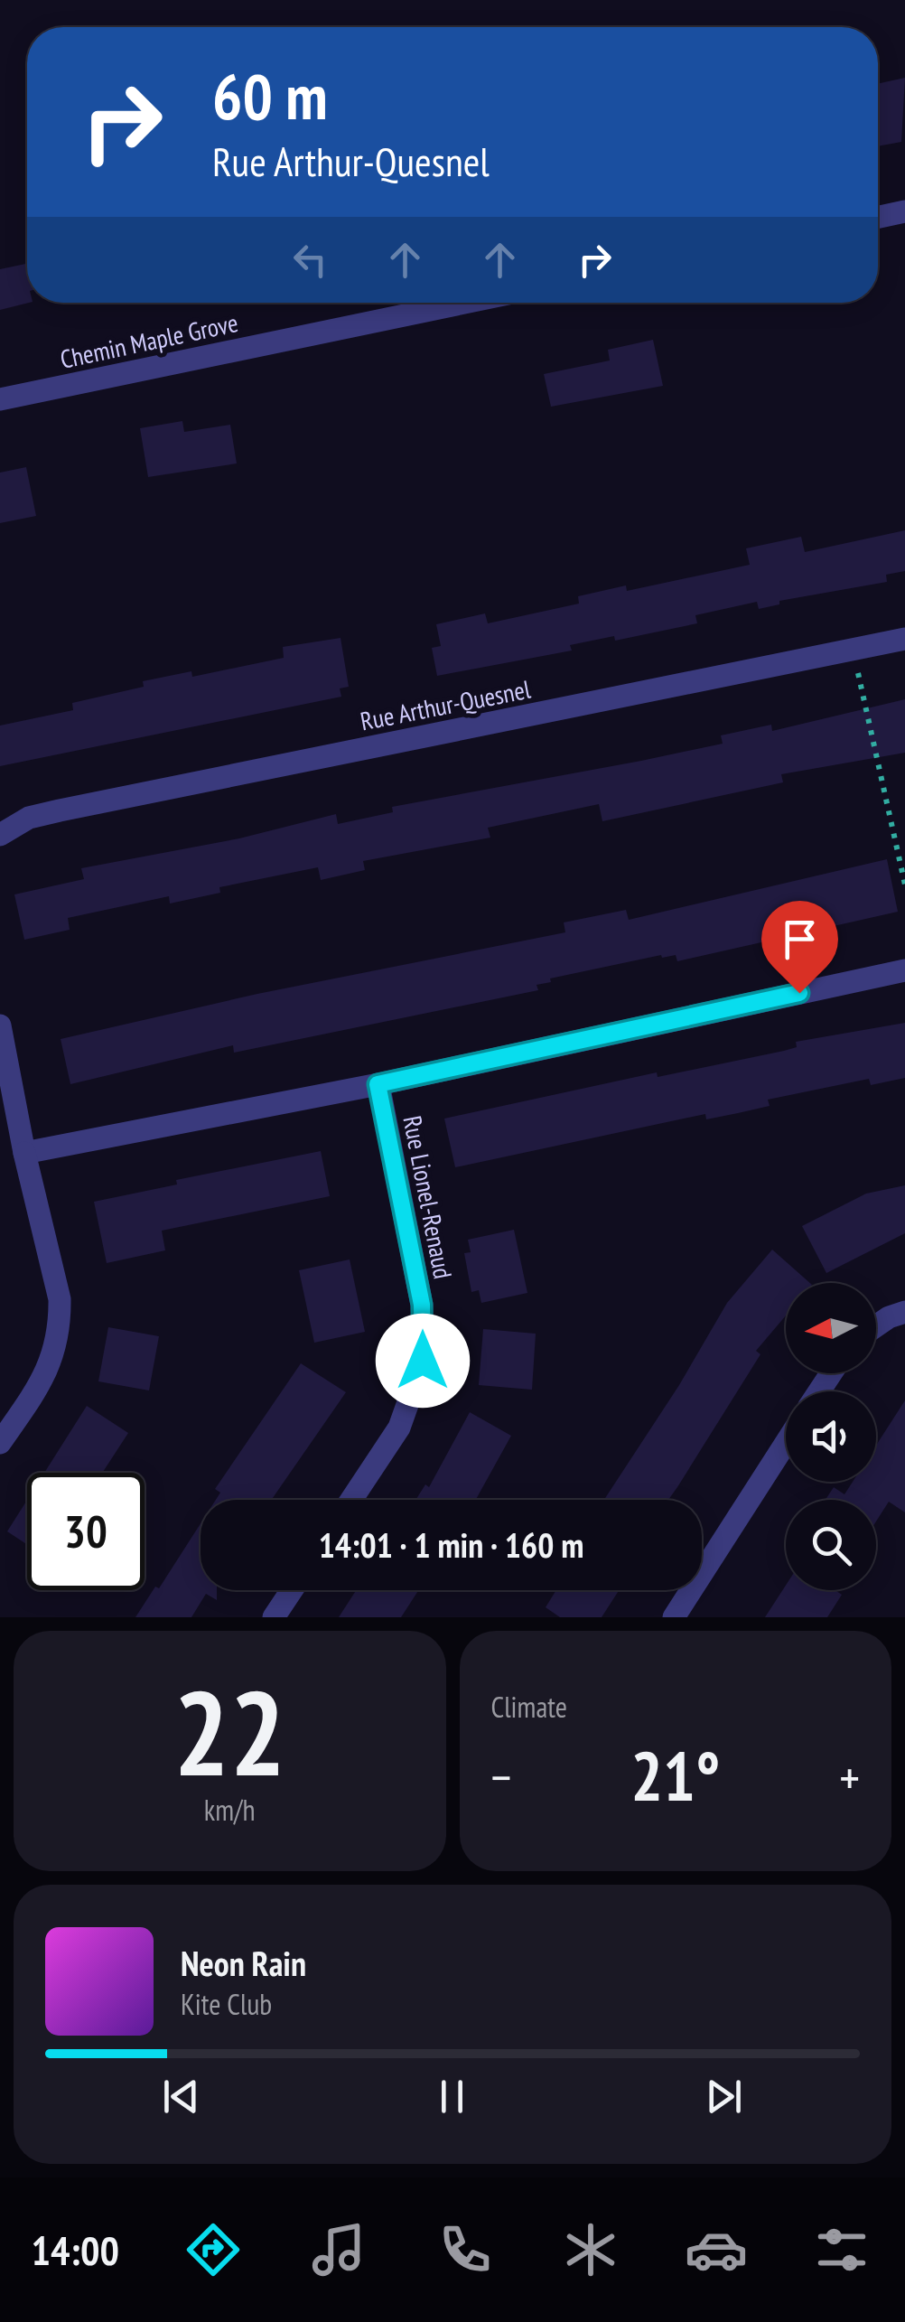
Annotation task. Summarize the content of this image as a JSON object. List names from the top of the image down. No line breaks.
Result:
{"streets":{"street":["Chemin Maple Grove","Rue Arthur-Quesnel","Rue Lionel-Renaud"]},"north":"left","page":{"turn":["60 m","Rue Arthur-Quesnel"],"limit":"30","trip":"14:01 · 1 min · 160 m","tile":[["22","km/h"],"Climate"],"heat":["−","21°","+"],"song":["Neon Rain","Kite Club"],"tabs":"14:00"}}
